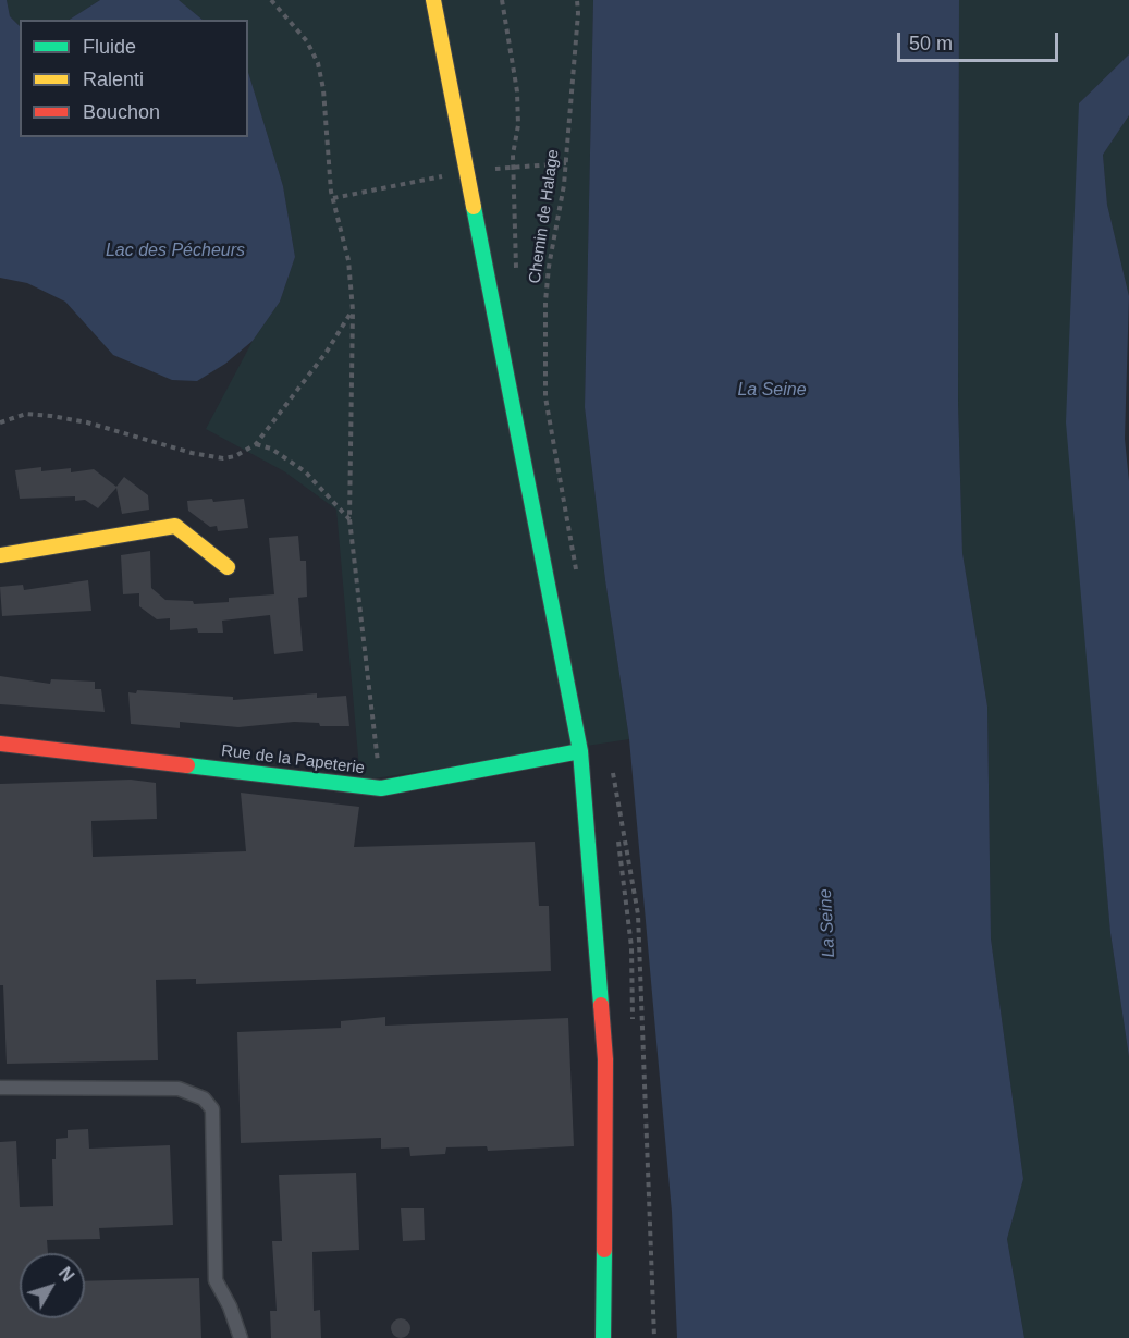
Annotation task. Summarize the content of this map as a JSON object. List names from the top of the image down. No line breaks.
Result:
{"streets":{"main road":["Rue de la Papeterie"],"path":["Chemin de Halage"]},"water":["Lac des Pécheurs","La Seine"],"legend":["Fluide","Ralenti","Bouchon"],"scale_bar":"50 m","north":"top right"}
